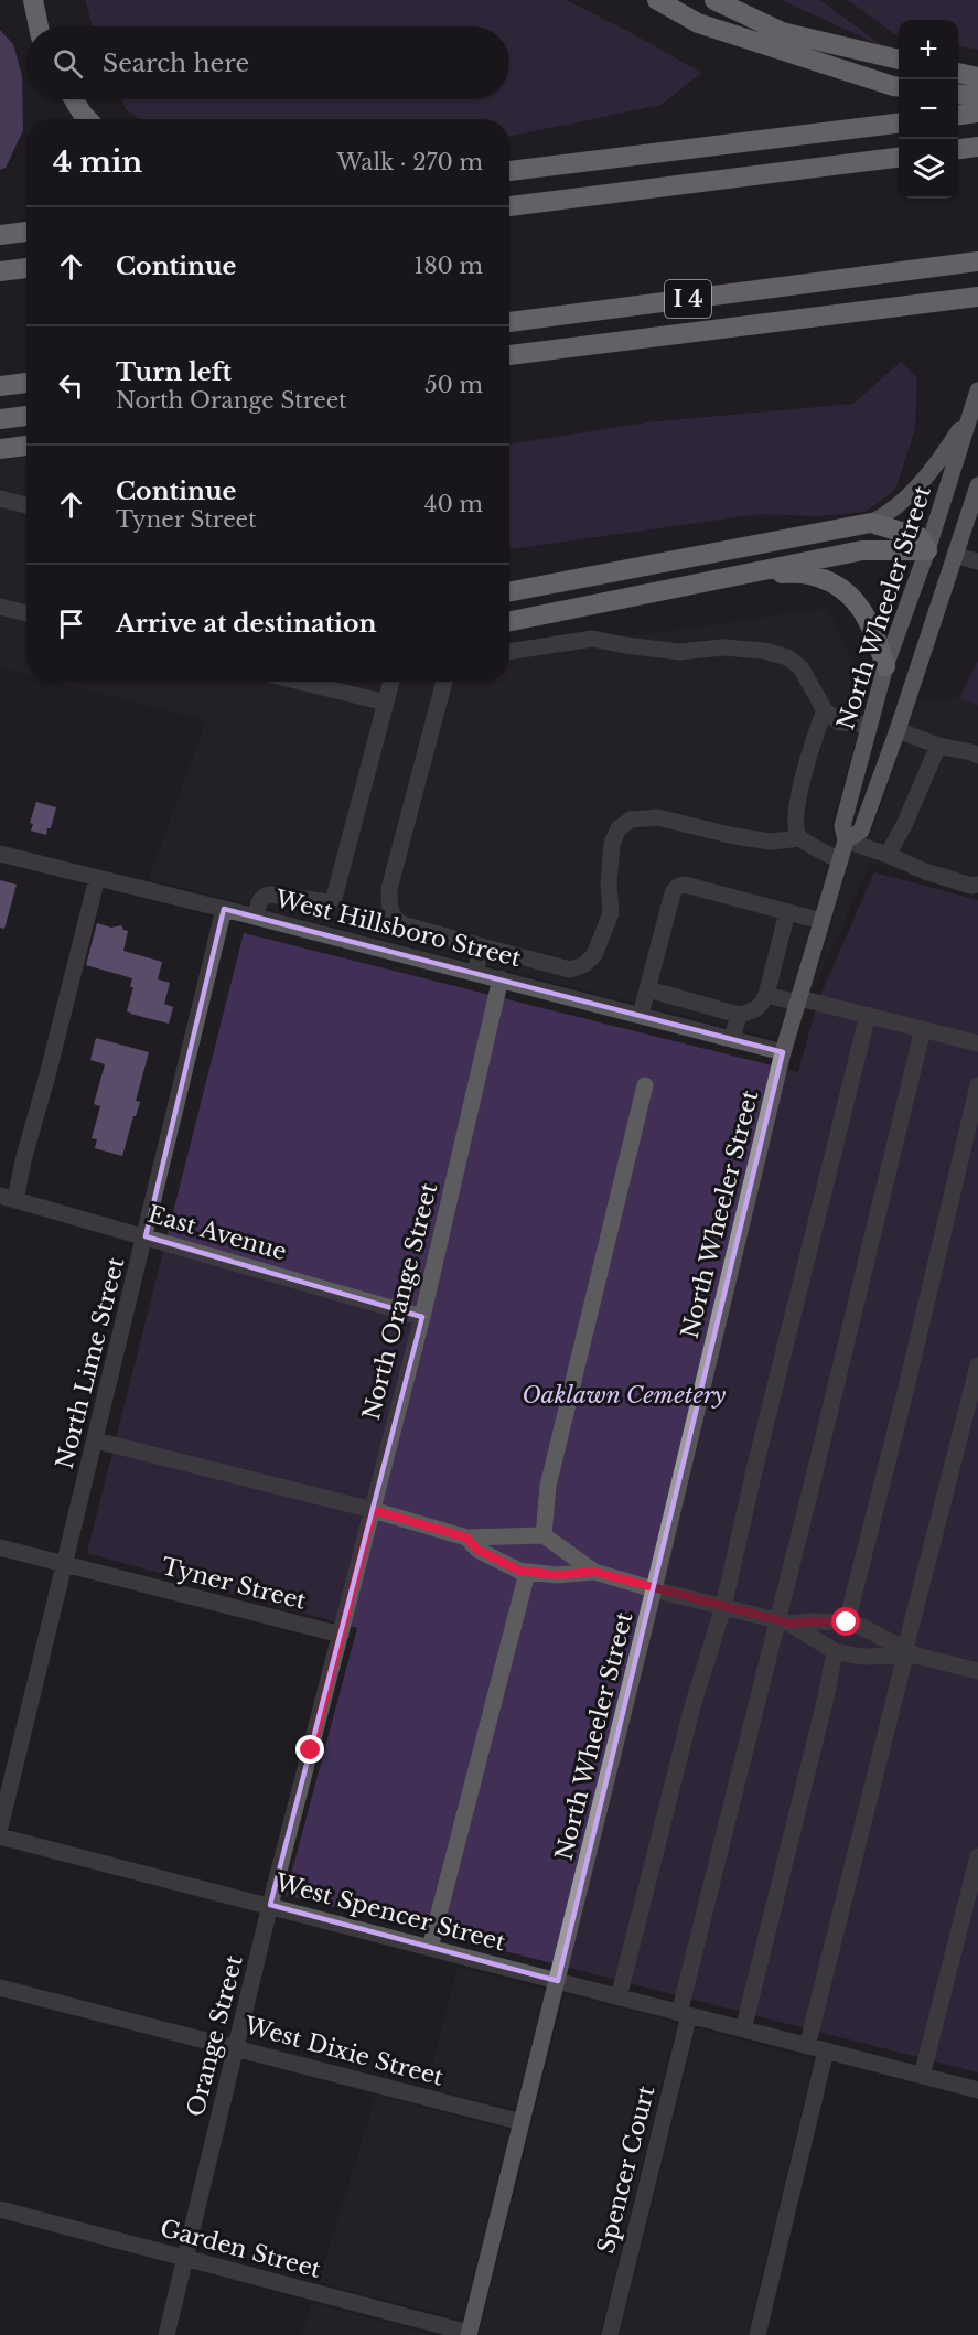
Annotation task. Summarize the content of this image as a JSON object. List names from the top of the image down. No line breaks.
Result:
{"streets":{"highway":["I 4"],"main road":["North Wheeler Street"],"street":["West Hillsboro Street","East Avenue","North Orange Street","North Lime Street","Tyner Street","West Spencer Street","Orange Street","West Dixie Street","Spencer Court","Garden Street"]},"crossings":[["North Wheeler Street","West Hillsboro Street"],["North Wheeler Street","West Spencer Street"],["North Wheeler Street","West Dixie Street"],["North Wheeler Street","Garden Street"],["West Hillsboro Street","North Orange Street"],["West Hillsboro Street","North Lime Street"],["East Avenue","North Orange Street"],["East Avenue","North Lime Street"],["North Orange Street","Tyner Street"],["North Orange Street","Orange Street"],["North Lime Street","Tyner Street"],["Tyner Street","Orange Street"],["West Spencer Street","Orange Street"],["West Spencer Street","Spencer Court"],["Orange Street","West Dixie Street"],["Orange Street","Garden Street"]],"parks":["Oaklawn Cemetery"],"page":{"map_buttons":["+","−"],"search":"Search here","heading":["4 min","Walk · 270 m"],"list":[["Continue","180 m"],["Turn left","North Orange Street","50 m"],["Continue","Tyner Street","40 m"],"Arrive at destination"]}}
